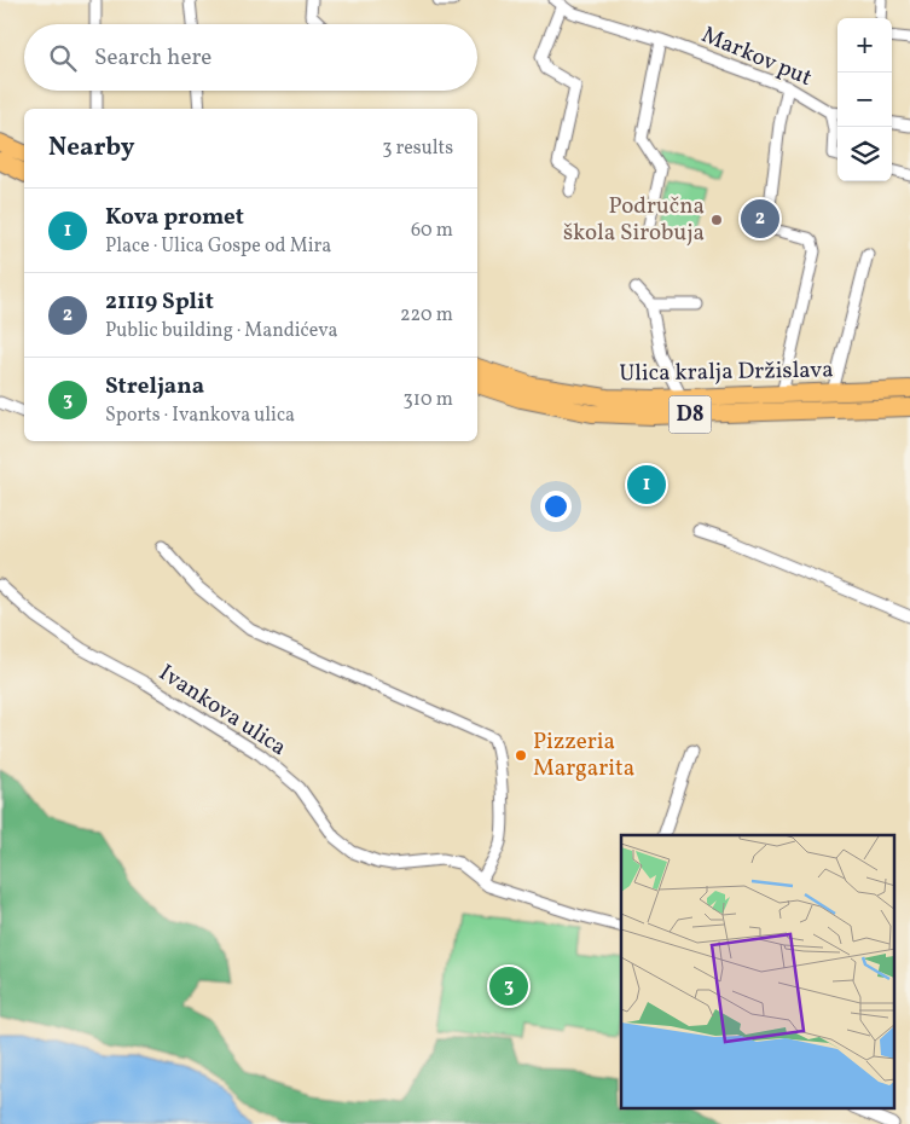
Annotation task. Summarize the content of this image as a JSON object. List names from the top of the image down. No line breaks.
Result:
{"streets":{"highway":["Ulica kralja Držislava","D8"],"street":["Markov put","Ivankova ulica"]},"places":["Područna škola Sirobuja","Pizzeria Margarita"],"page":{"map_buttons":["+","−"],"search":"Search here","heading":["Nearby","3 results"],"list":[{"mark":"1","name":"Kova promet","note":"Place · Ulica Gospe od Mira","value":"60 m"},{"mark":"2","name":"21119 Split","note":"Public building · Mandićeva","value":"220 m"},{"mark":"3","name":"Streljana","note":"Sports · Ivankova ulica","value":"310 m"}],"pins":["2","1","3"]}}
